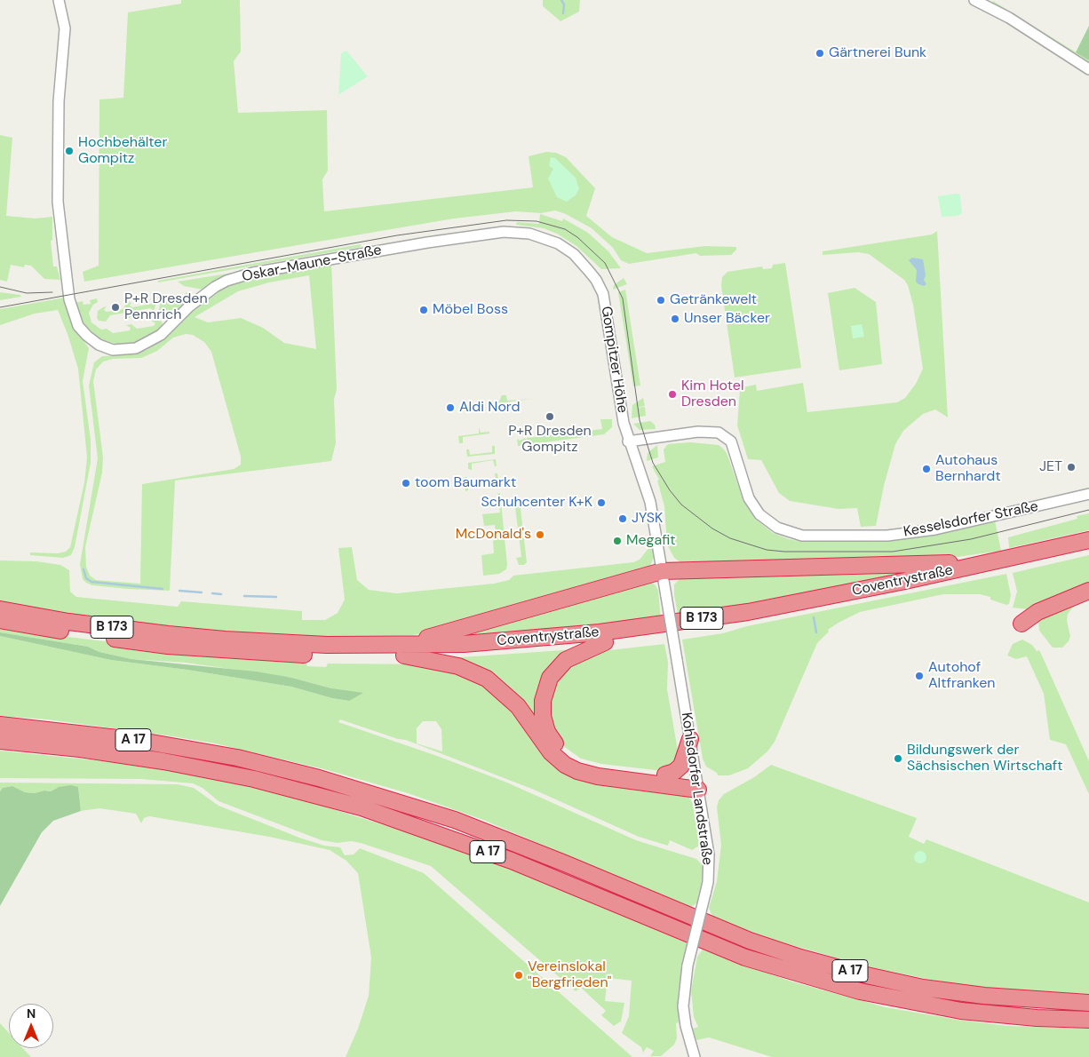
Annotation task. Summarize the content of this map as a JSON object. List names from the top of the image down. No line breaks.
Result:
{"streets":{"highway":["Coventrystraße","B 173","A 17"],"street":["Oskar-Maune-Straße","Gompitzer Höhe","Kesselsdorfer Straße","Kohlsdorfer Landstraße"]},"crossings":[["Oskar-Maune-Straße","Gompitzer Höhe"],["Gompitzer Höhe","Kesselsdorfer Straße"],["Gompitzer Höhe","Kohlsdorfer Landstraße"],["Coventrystraße","B 173"]],"places":["Gärtnerei Bunk","Hochbehälter Gompitz","Getränkewelt","P+R Dresden Pennrich","Möbel Boss","Unser Bäcker","Kim Hotel Dresden","Aldi Nord","P+R Dresden Gompitz","JET","Autohaus Bernhardt","toom Baumarkt","Schuhcenter K+K","JYSK","McDonald's","Megafit","Autohof Altfranken","Bildungswerk der Sächsischen Wirtschaft","Vereinslokal \"Bergfrieden\""],"north":"top"}
